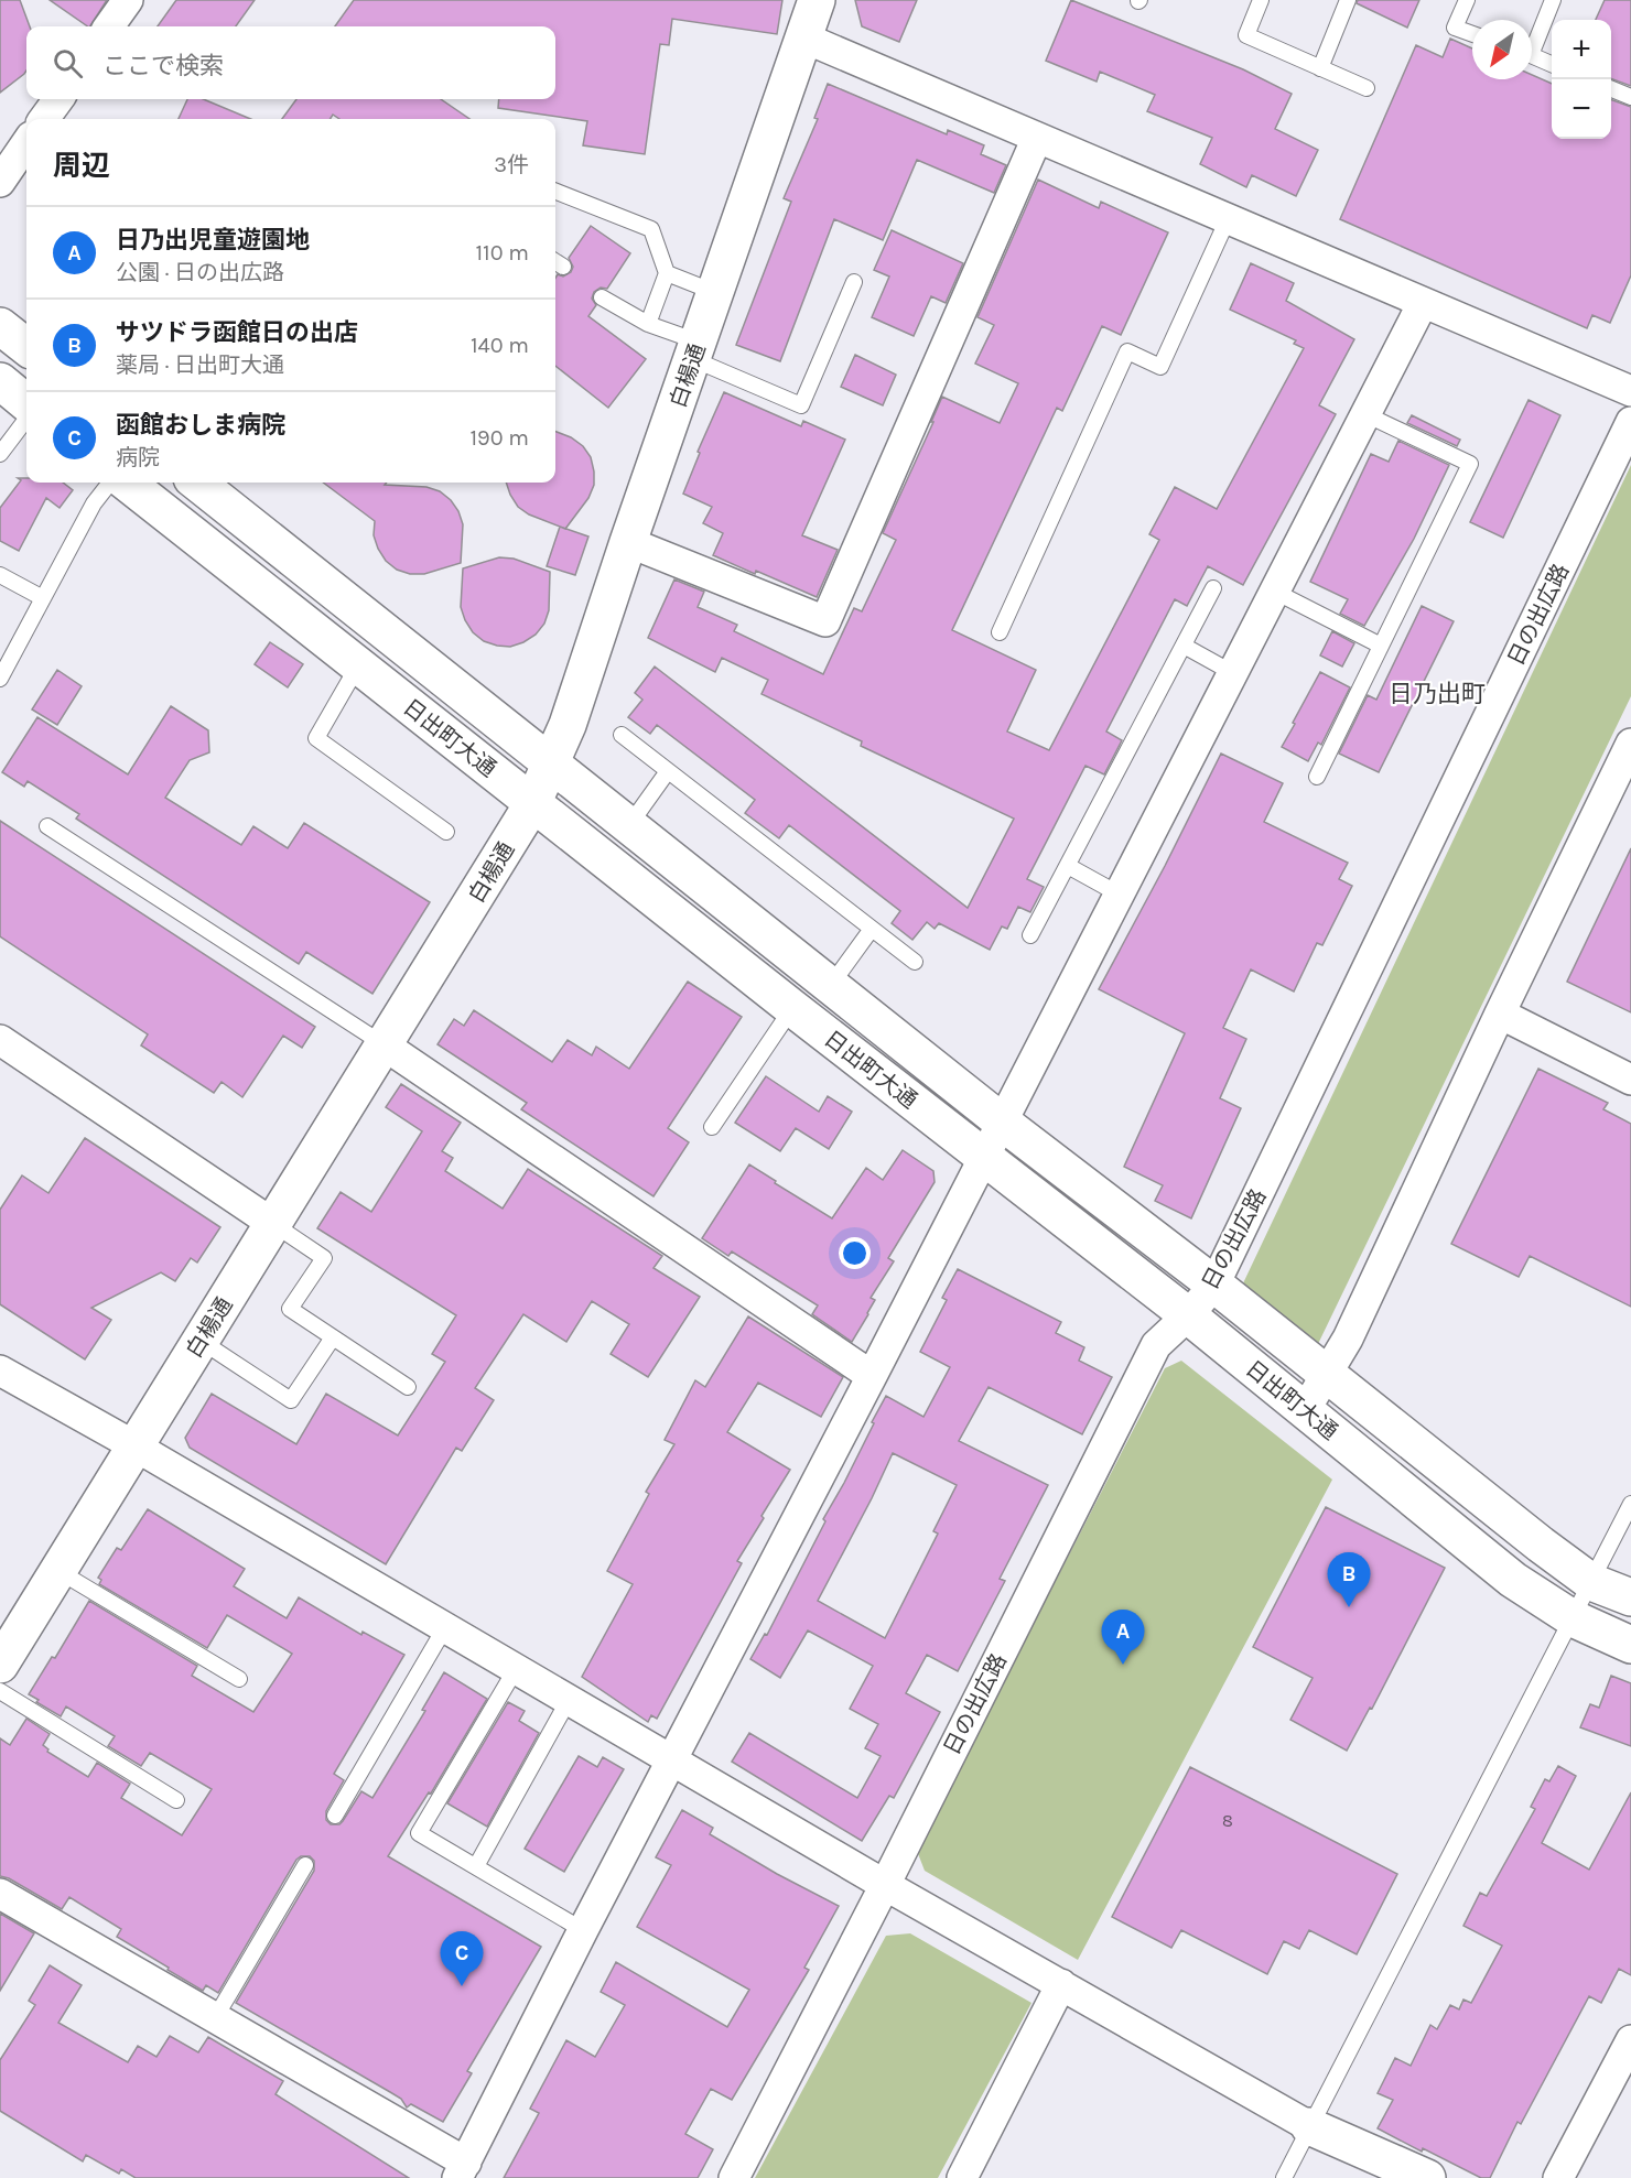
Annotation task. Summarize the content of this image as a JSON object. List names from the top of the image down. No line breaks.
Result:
{"streets":{"street":["白楊通","日の出広路","日出町大通"]},"crossings":[["白楊通","日出町大通"],["日の出広路","日出町大通"]],"districts":["日乃出町"],"house_numbers":["8"],"north":"bottom left","page":{"map_buttons":["+","−"],"search":"ここで検索","heading":["周辺","3件"],"list":[{"mark":"A","name":"日乃出児童遊園地","note":"公園 · 日の出広路","value":"110 m"},{"mark":"B","name":"サツドラ函館日の出店","note":"薬局 · 日出町大通","value":"140 m"},{"mark":"C","name":"函館おしま病院","note":"病院","value":"190 m"}],"pins":["B","A","C"]}}
